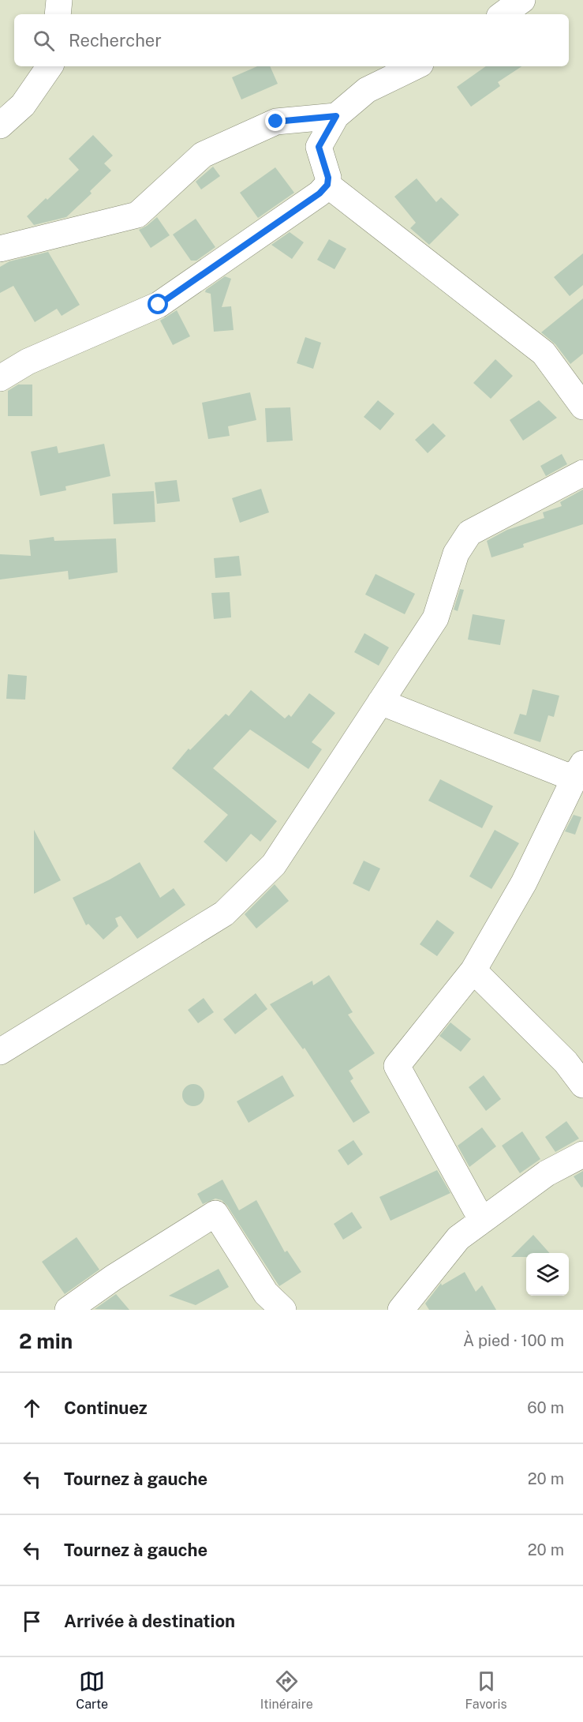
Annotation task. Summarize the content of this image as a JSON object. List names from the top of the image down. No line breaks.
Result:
{"page":{"search":"Rechercher","heading":["2 min","À pied · 100 m"],"list":[["Continuez","60 m"],["Tournez à gauche","20 m"],["Tournez à gauche","20 m"],"Arrivée à destination"],"nav":["Carte","Itinéraire","Favoris"]}}
